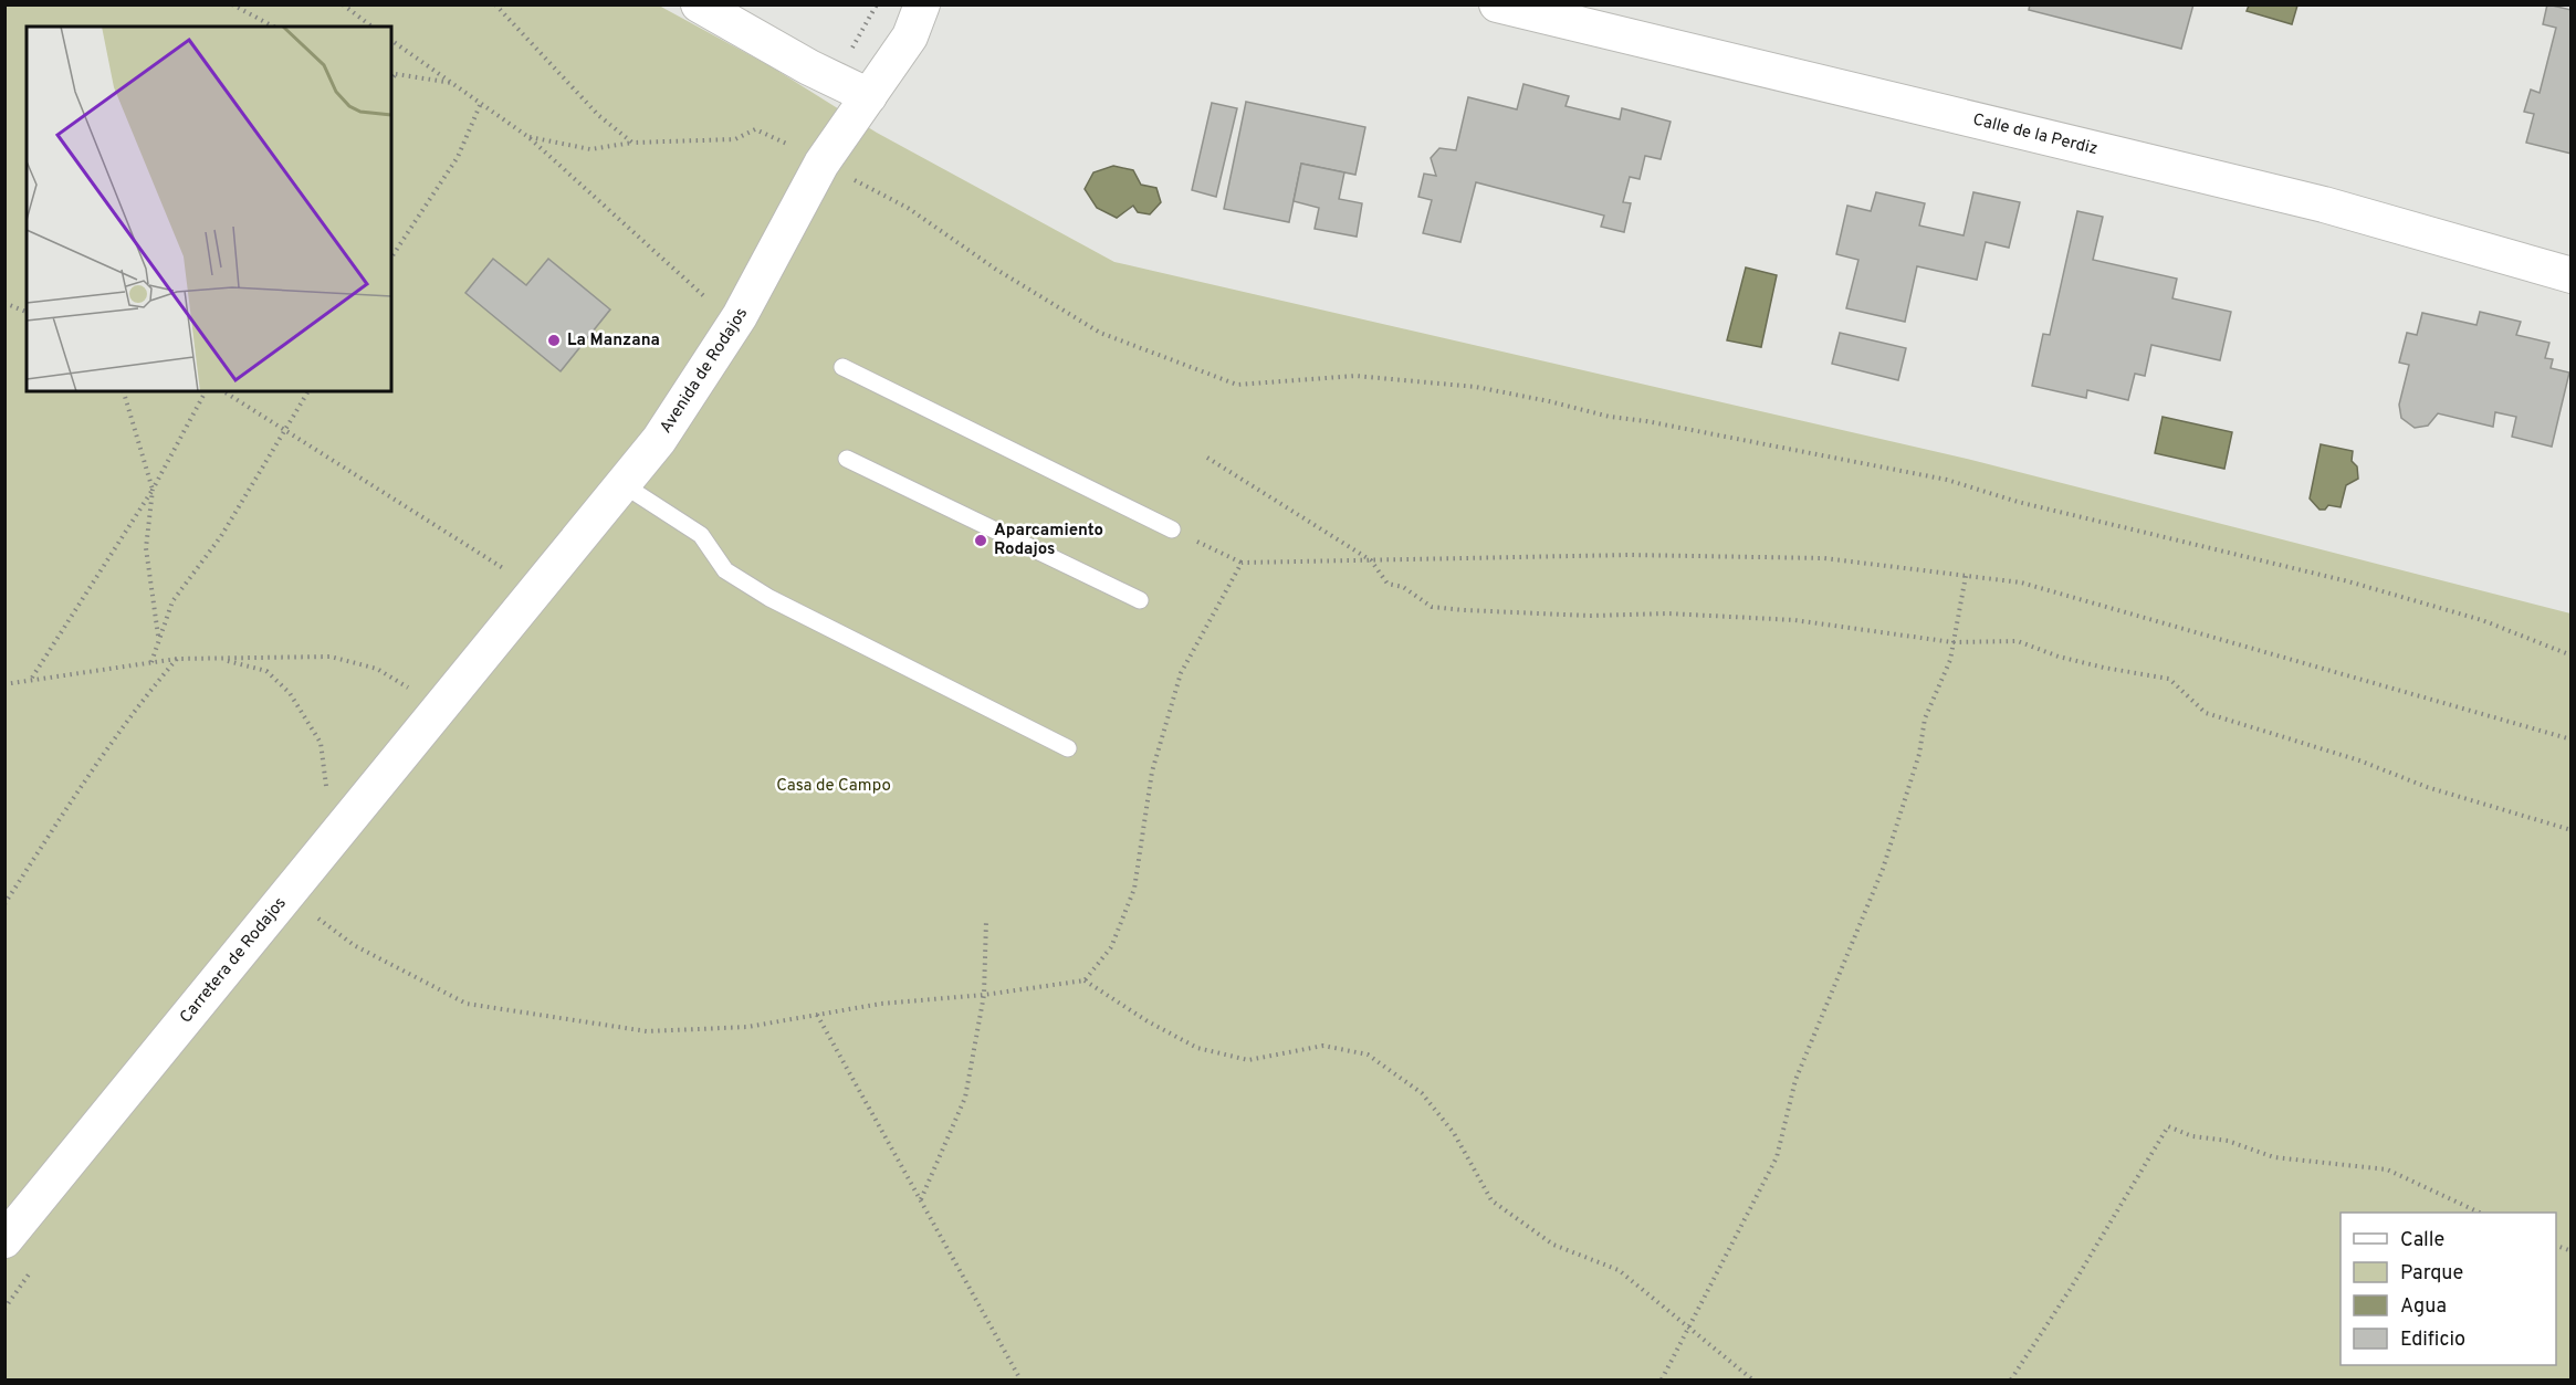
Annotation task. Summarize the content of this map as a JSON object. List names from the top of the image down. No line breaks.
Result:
{"streets":{"street":["Calle de la Perdiz","Avenida de Rodajos","Carretera de Rodajos"]},"crossings":[["Avenida de Rodajos","Carretera de Rodajos"]],"parks":["Casa de Campo"],"places":["La Manzana","Aparcamiento Rodajos"],"legend":["Calle","Parque","Agua","Edificio"]}
